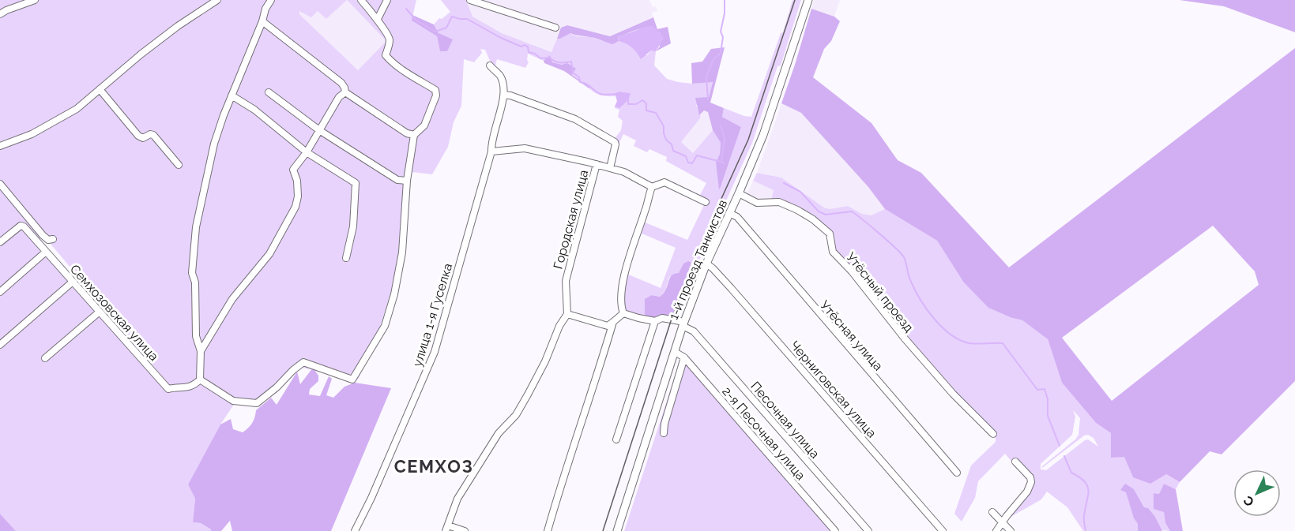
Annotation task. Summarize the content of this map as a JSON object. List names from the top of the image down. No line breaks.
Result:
{"streets":{"main road":["1-й проезд Танкистов"],"street":["Городская улица","Утёсный проезд","Семхозовская улица","улица 1-я Гуселка","Утёсная улица","Черниговская улица","Песочная улица","2-я Песочная улица"]},"crossings":[["1-й проезд Танкистов","Утёсный проезд"],["1-й проезд Танкистов","Утёсная улица"],["1-й проезд Танкистов","Черниговская улица"],["1-й проезд Танкистов","Песочная улица"],["1-й проезд Танкистов","2-я Песочная улица"]],"districts":["СЕМХОЗ"],"north":"bottom left"}
